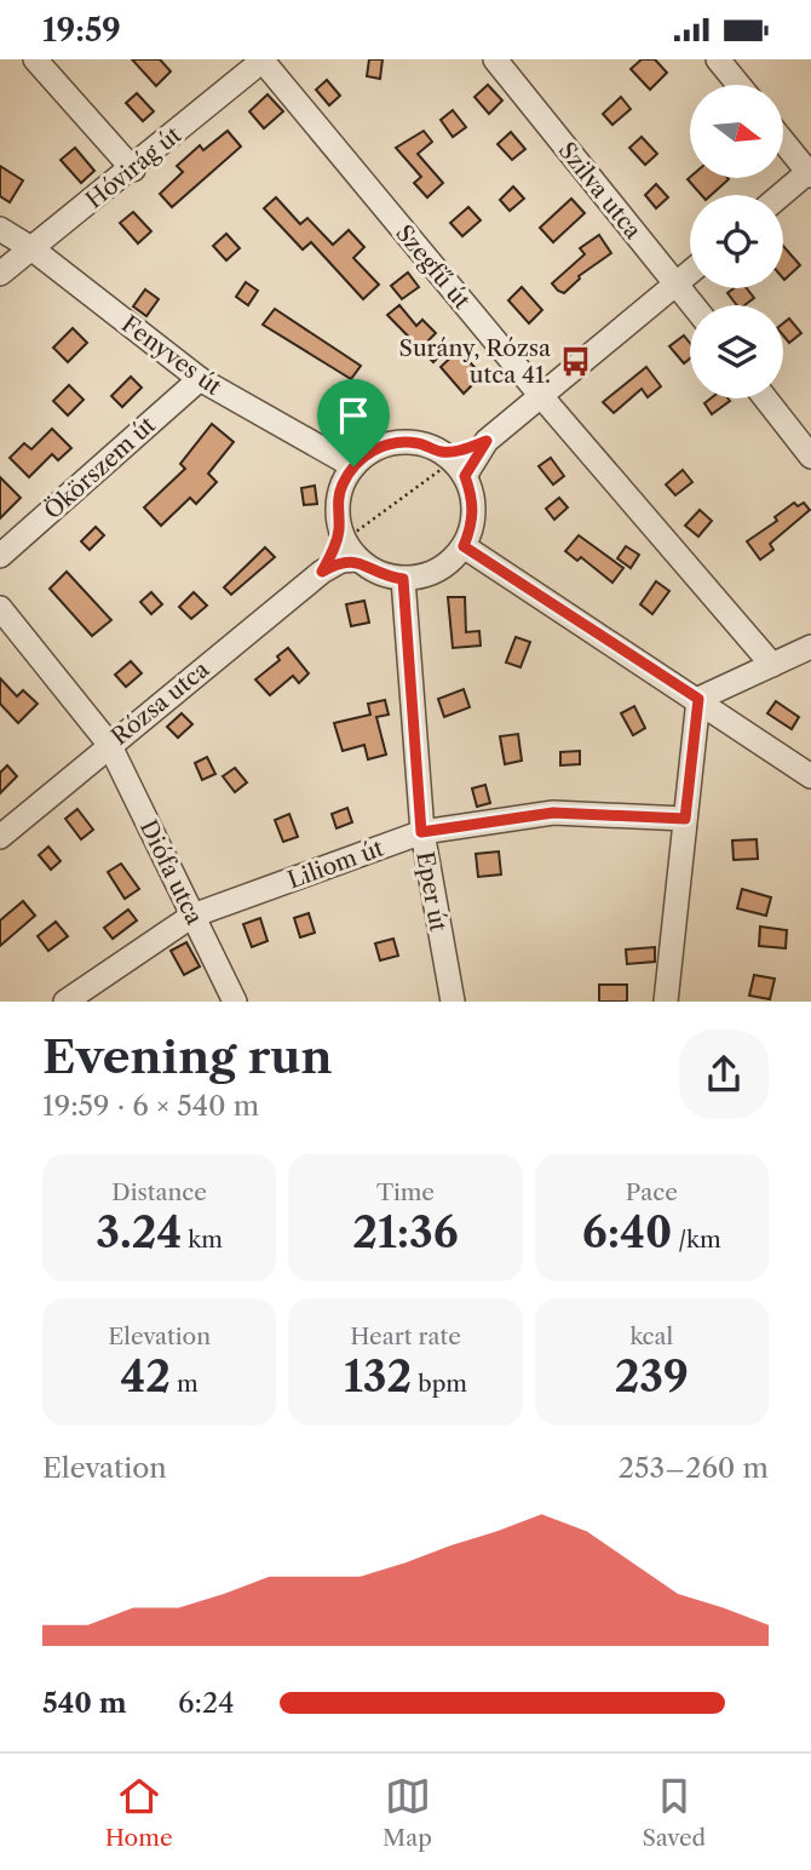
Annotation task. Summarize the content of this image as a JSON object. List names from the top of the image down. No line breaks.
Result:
{"streets":{"street":["Hóvirág út","Szilva utca","Szegfű út","Fenyves út","Ökörszem út","Rózsa utca","Liliom út","Diófa utca","Eper út"]},"crossings":[["Hóvirág út","Szegfű út"],["Hóvirág út","Fenyves út"],["Fenyves út","Ökörszem út"],["Rózsa utca","Diófa utca"],["Liliom út","Diófa utca"],["Liliom út","Eper út"]],"places":{"bus stop":["Surány, Rózsa utca 41."]},"north":"right","page":{"status":"19:59","heading":["Evening run","19:59 · 6 × 540 m"],"stats":[["Distance","3.24 km"],["Time","21:36"],["Pace","6:40 /km"],["Elevation","42 m"],["Heart rate","132 bpm"],["kcal","239"]],"chart":["Elevation","253–260 m"],"list":[{"name":"540 m","note":"6:24"}],"tabs":["Home","Map","Saved"]}}
